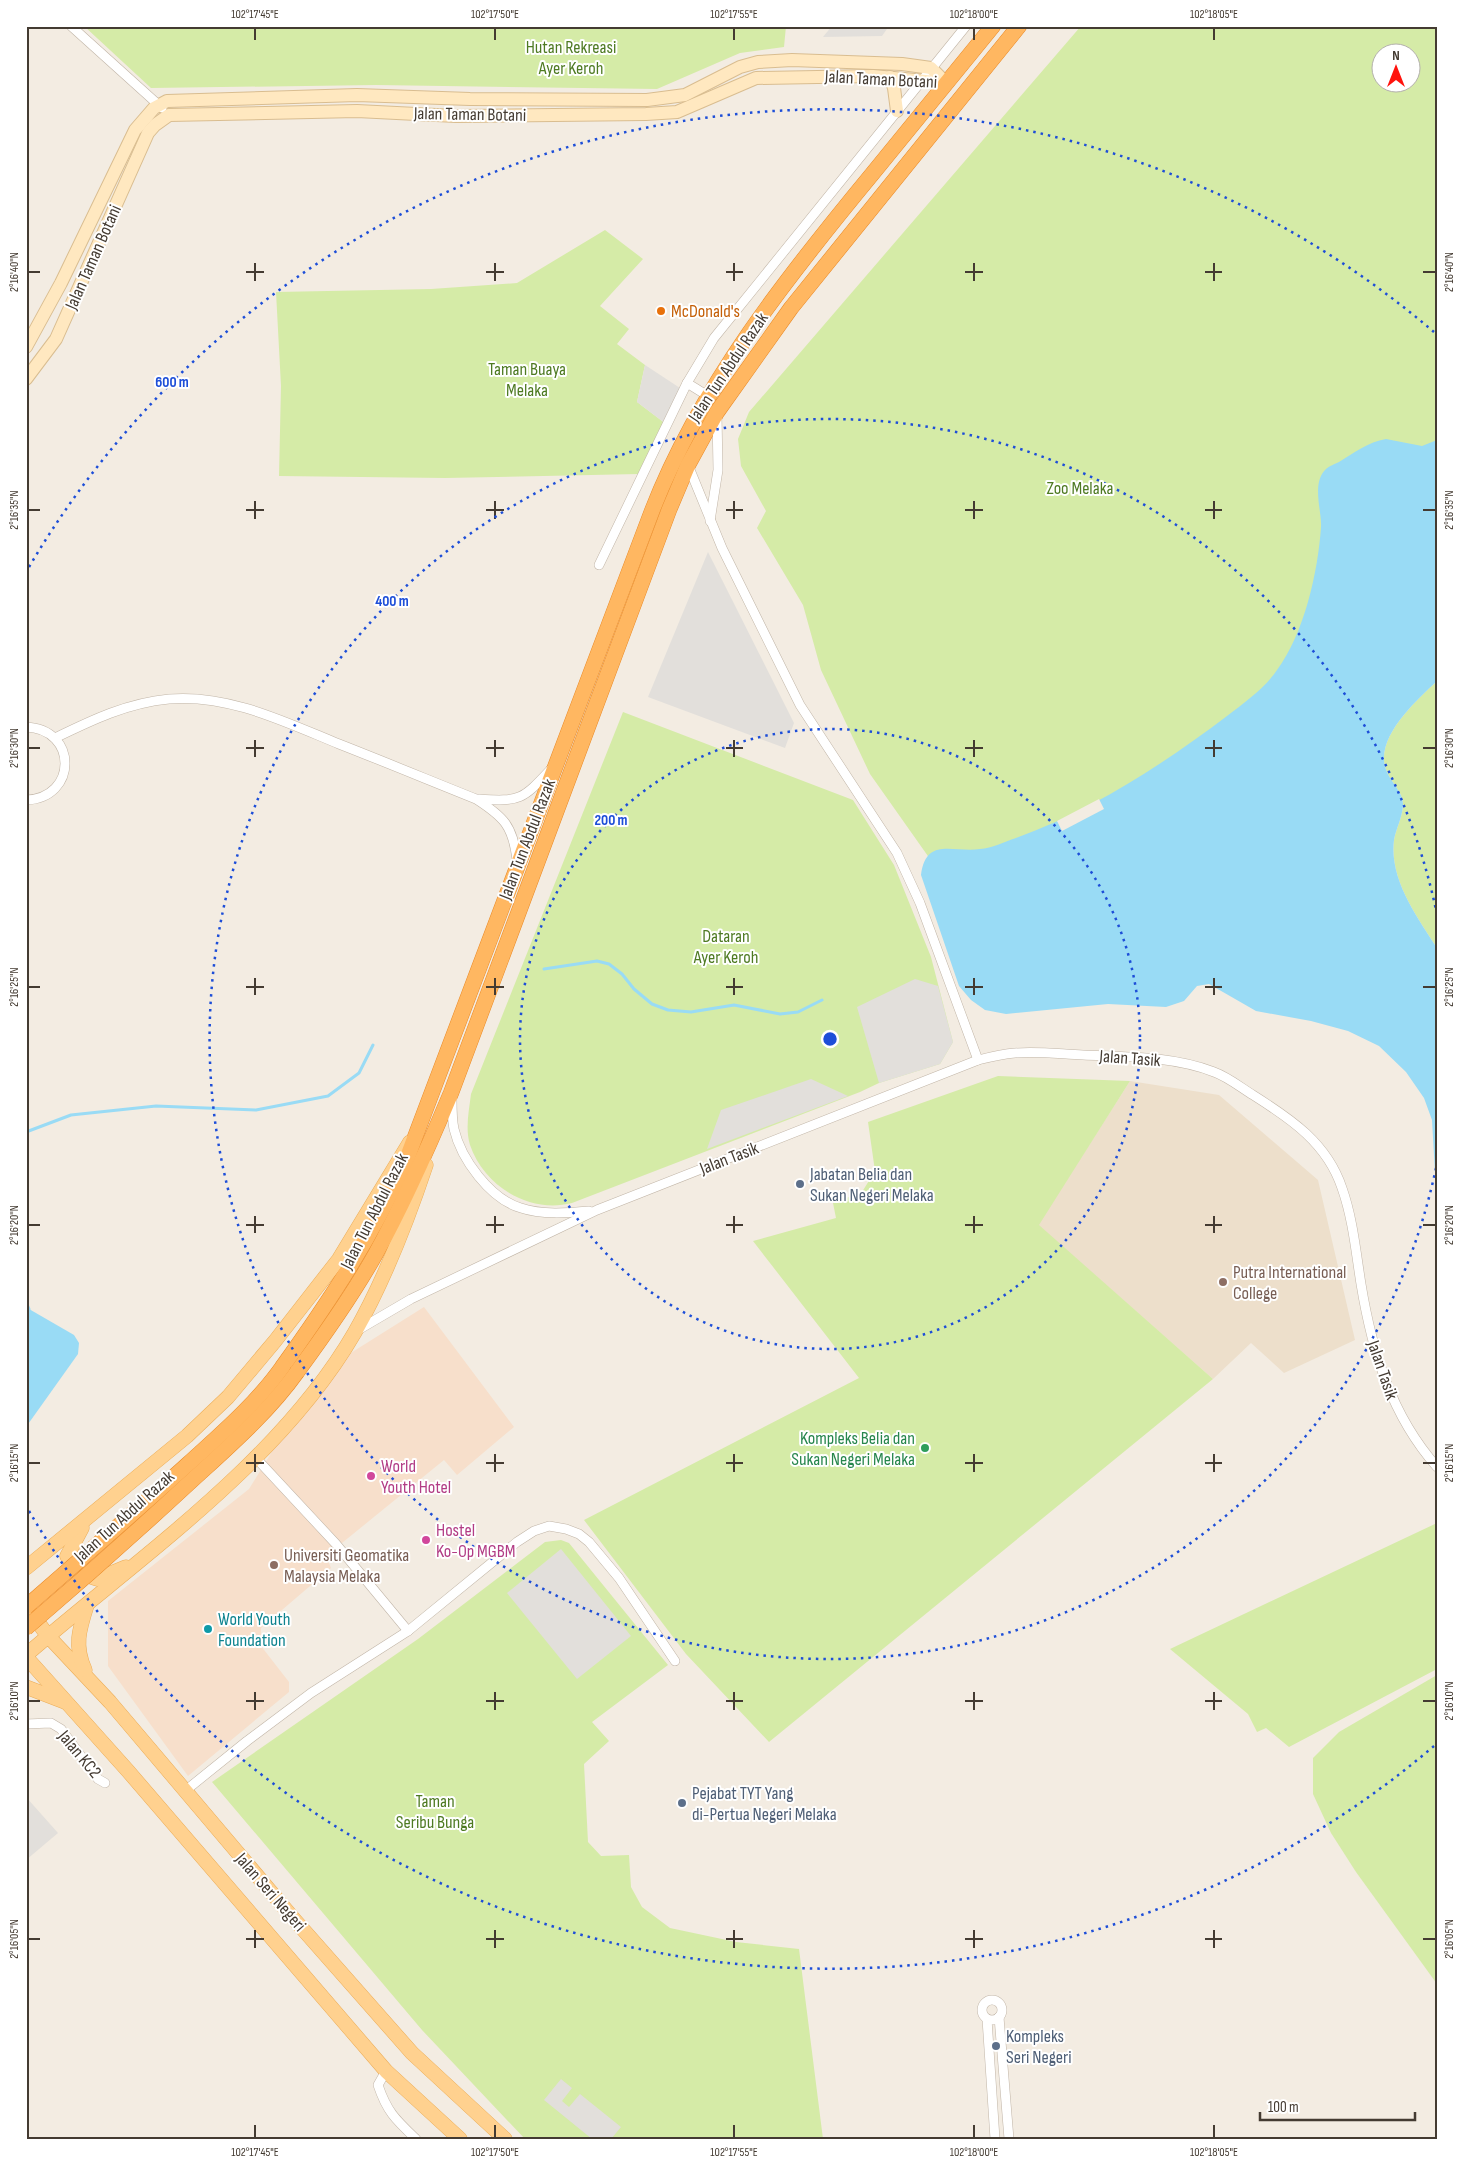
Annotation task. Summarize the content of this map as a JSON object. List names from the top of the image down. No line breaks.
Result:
{"streets":{"highway":["Jalan Tun Abdul Razak"],"main road":["Jalan Seri Negeri"],"street":["Jalan Taman Botani","Jalan Tasik","Jalan KC2"]},"crossings":[["Jalan Taman Botani","Jalan Tun Abdul Razak"],["Jalan Tun Abdul Razak","Jalan Tasik"],["Jalan Tun Abdul Razak","Jalan Seri Negeri"]],"parks":["Hutan Rekreasi Ayer Keroh","Taman Buaya Melaka","Zoo Melaka","Dataran Ayer Keroh","Taman Seribu Bunga"],"places":["McDonald's","Jabatan Belia dan Sukan Negeri Melaka","Putra International College","Kompleks Belia dan Sukan Negeri Melaka","World Youth Hotel","Hostel Ko-Op MGBM","Universiti Geomatika Malaysia Melaka","World Youth Foundation","Pejabat TYT Yang di-Pertua Negeri Melaka","Kompleks Seri Negeri"],"scale_bar":"100 m","north":"top","coordinates":["102°17'45\"E","102°17'50\"E","102°17'55\"E","102°18'00\"E","102°18'05\"E","2°16'40\"N","2°16'35\"N","2°16'30\"N","2°16'25\"N","2°16'20\"N","2°16'15\"N","2°16'10\"N","2°16'05\"N"],"rings":["600 m","400 m","200 m"]}
